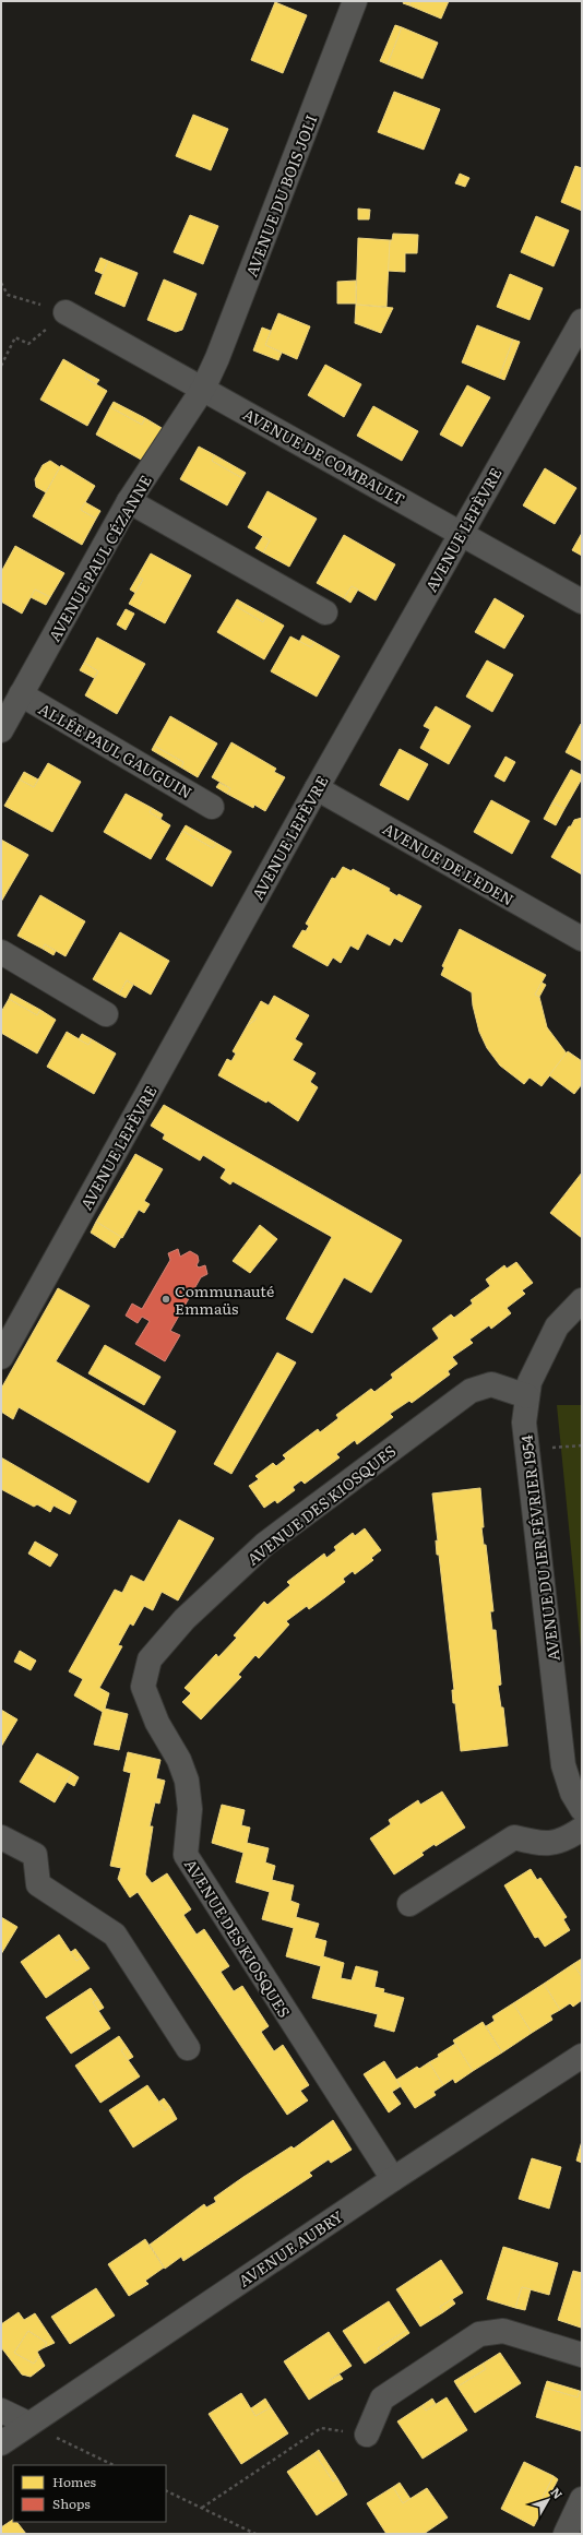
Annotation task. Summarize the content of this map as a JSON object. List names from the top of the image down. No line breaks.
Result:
{"streets":{"street":["AVENUE DU BOIS JOLI","AVENUE DE COMBAULT","AVENUE LEFÈVRE","AVENUE PAUL CÉZANNE","ALLÉE PAUL GAUGUIN","AVENUE DE L'EDEN","AVENUE DES KIOSQUES","AVENUE DU 1ER FÉVRIER 1954","AVENUE AUBRY"]},"crossings":[["AVENUE DU BOIS JOLI","AVENUE DE COMBAULT"],["AVENUE DU BOIS JOLI","AVENUE PAUL CÉZANNE"],["AVENUE DE COMBAULT","AVENUE LEFÈVRE"],["AVENUE DE COMBAULT","AVENUE PAUL CÉZANNE"],["AVENUE LEFÈVRE","AVENUE DE L'EDEN"],["AVENUE PAUL CÉZANNE","ALLÉE PAUL GAUGUIN"],["AVENUE DES KIOSQUES","AVENUE DU 1ER FÉVRIER 1954"],["AVENUE DES KIOSQUES","AVENUE AUBRY"]],"places":["Communauté Emmaüs"],"legend":["Homes","Shops"],"north":"top right"}
